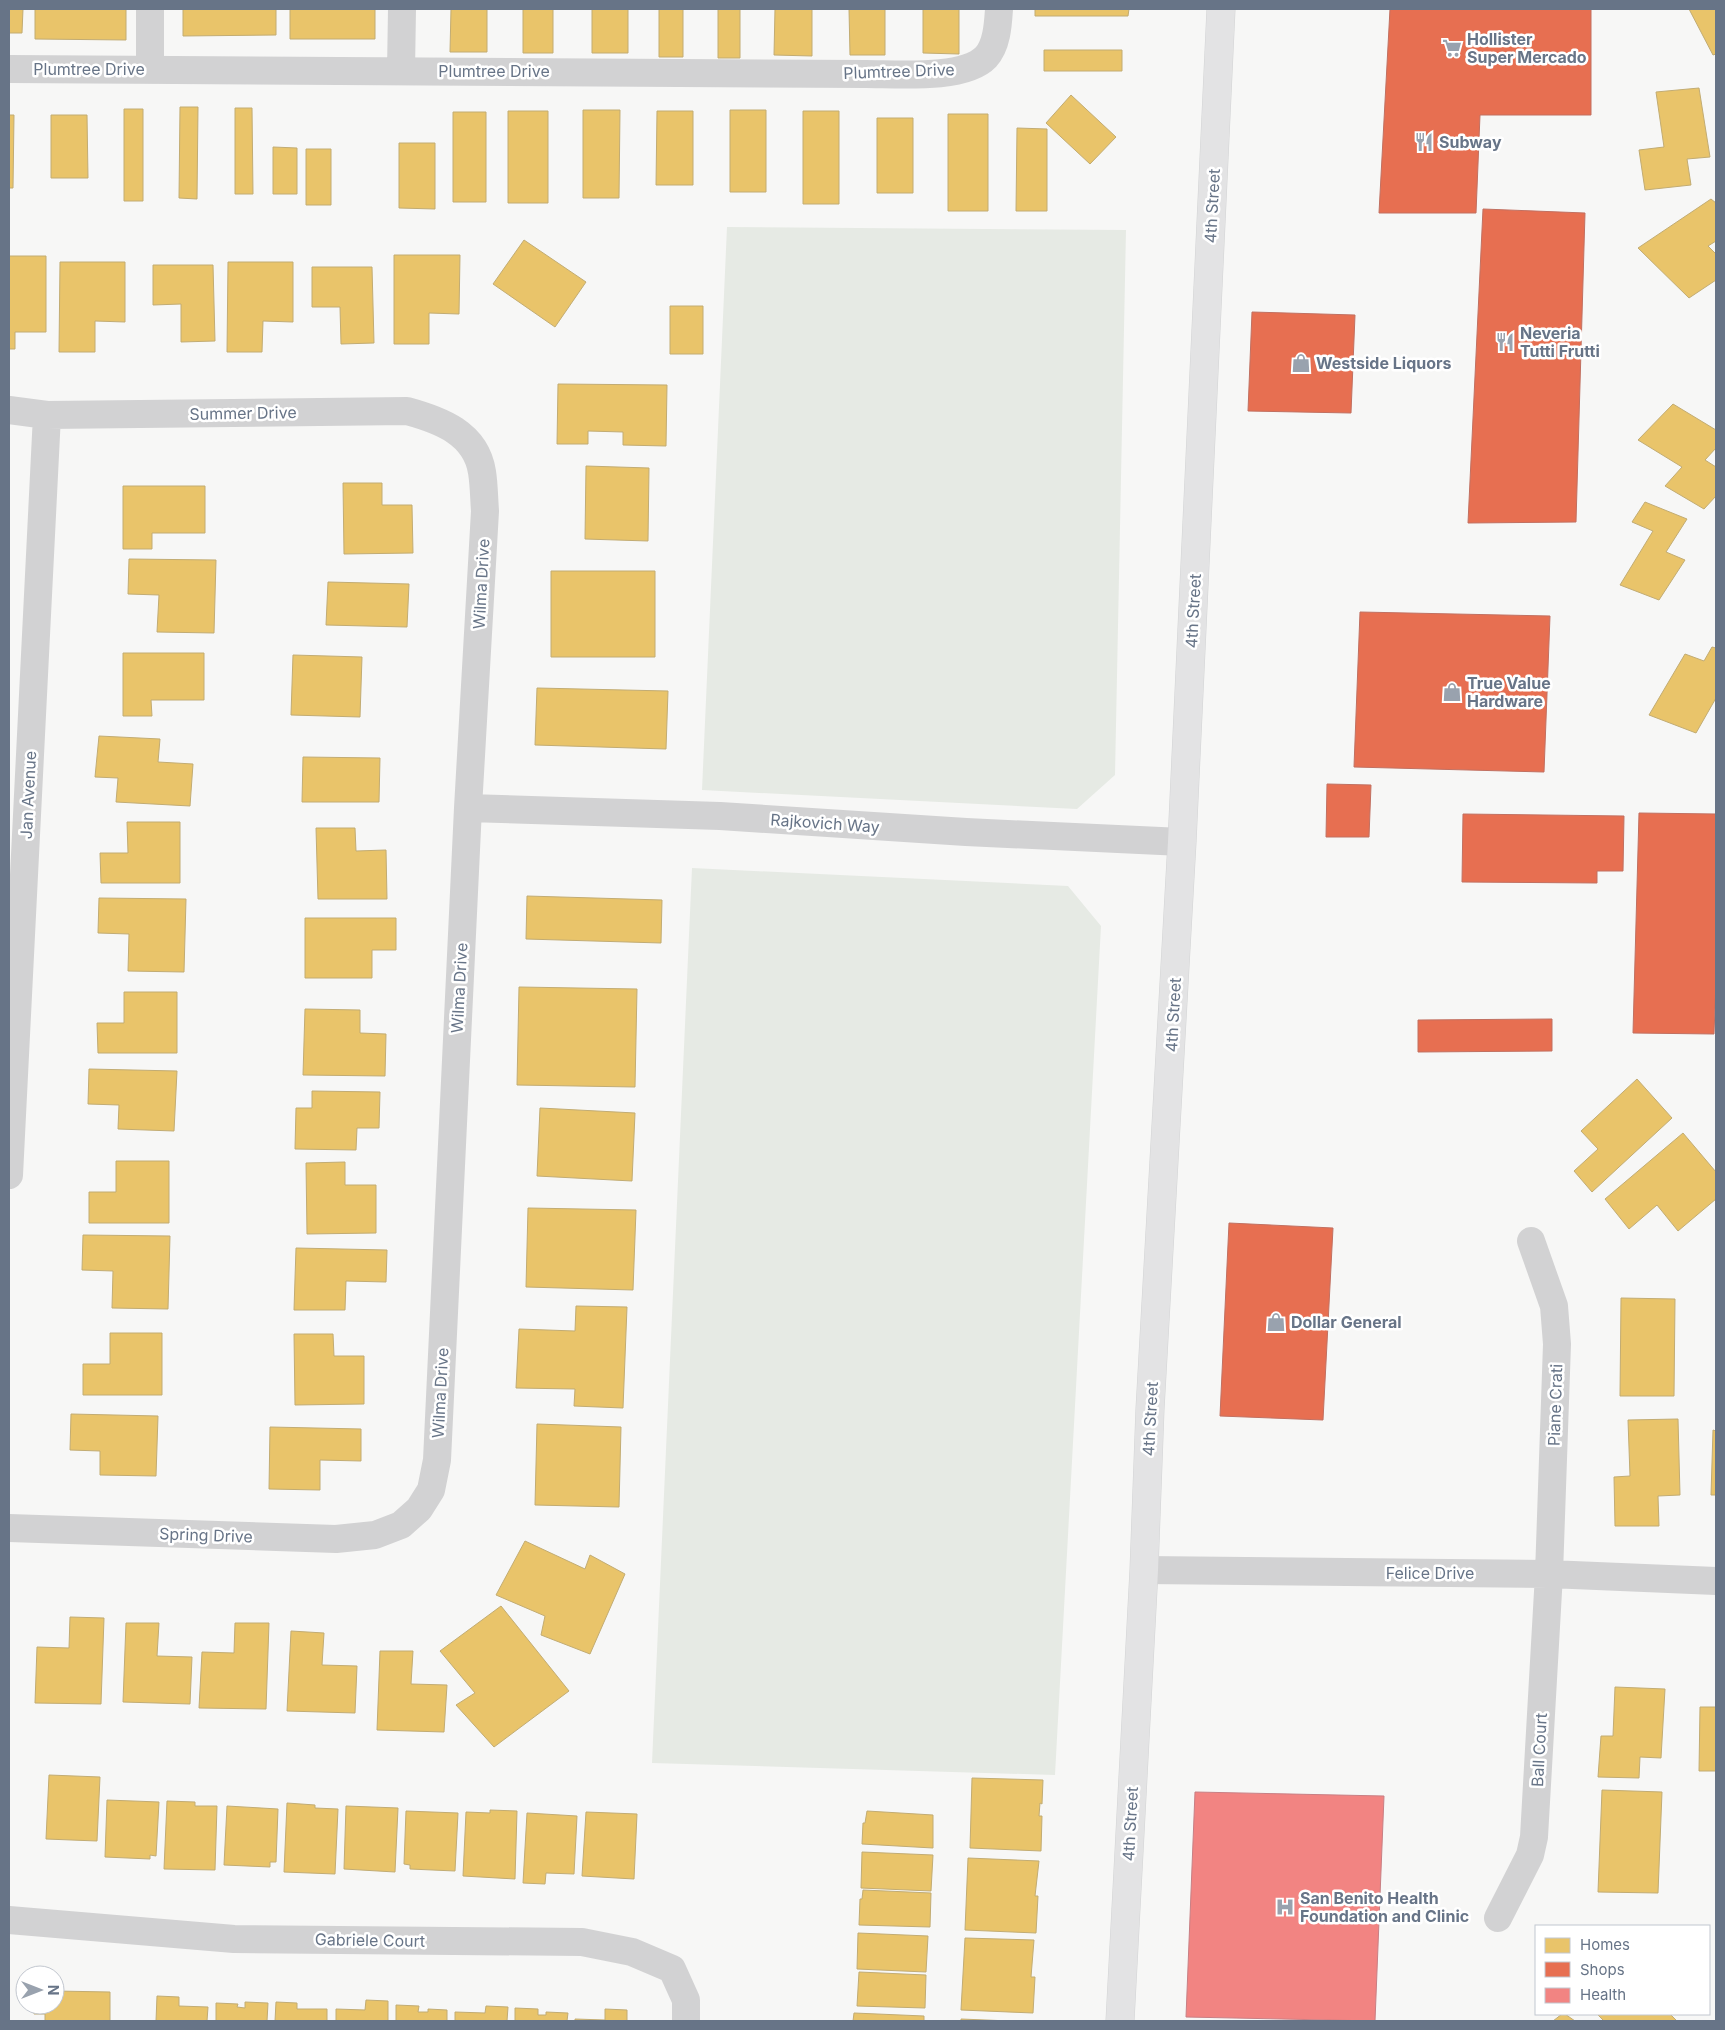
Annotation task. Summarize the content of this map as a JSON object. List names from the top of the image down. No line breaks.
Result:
{"streets":{"main road":["4th Street"],"street":["Plumtree Drive","Summer Drive","Wilma Drive","Jan Avenue","Rajkovich Way","Piane Crati","Spring Drive","Felice Drive","Ball Court","Gabriele Court"]},"crossings":[["4th Street","Rajkovich Way"],["4th Street","Felice Drive"],["Summer Drive","Wilma Drive"],["Summer Drive","Jan Avenue"],["Wilma Drive","Rajkovich Way"],["Wilma Drive","Spring Drive"],["Piane Crati","Felice Drive"],["Piane Crati","Ball Court"],["Felice Drive","Ball Court"]],"places":{"supermarket":["Hollister Super Mercado"],"restaurant":["Subway","Neveria Tutti Frutti"],"shop":["Westside Liquors","True Value Hardware","Dollar General"],"hospital":["San Benito Health Foundation and Clinic"]},"legend":["Homes","Shops","Health"],"north":"right"}
